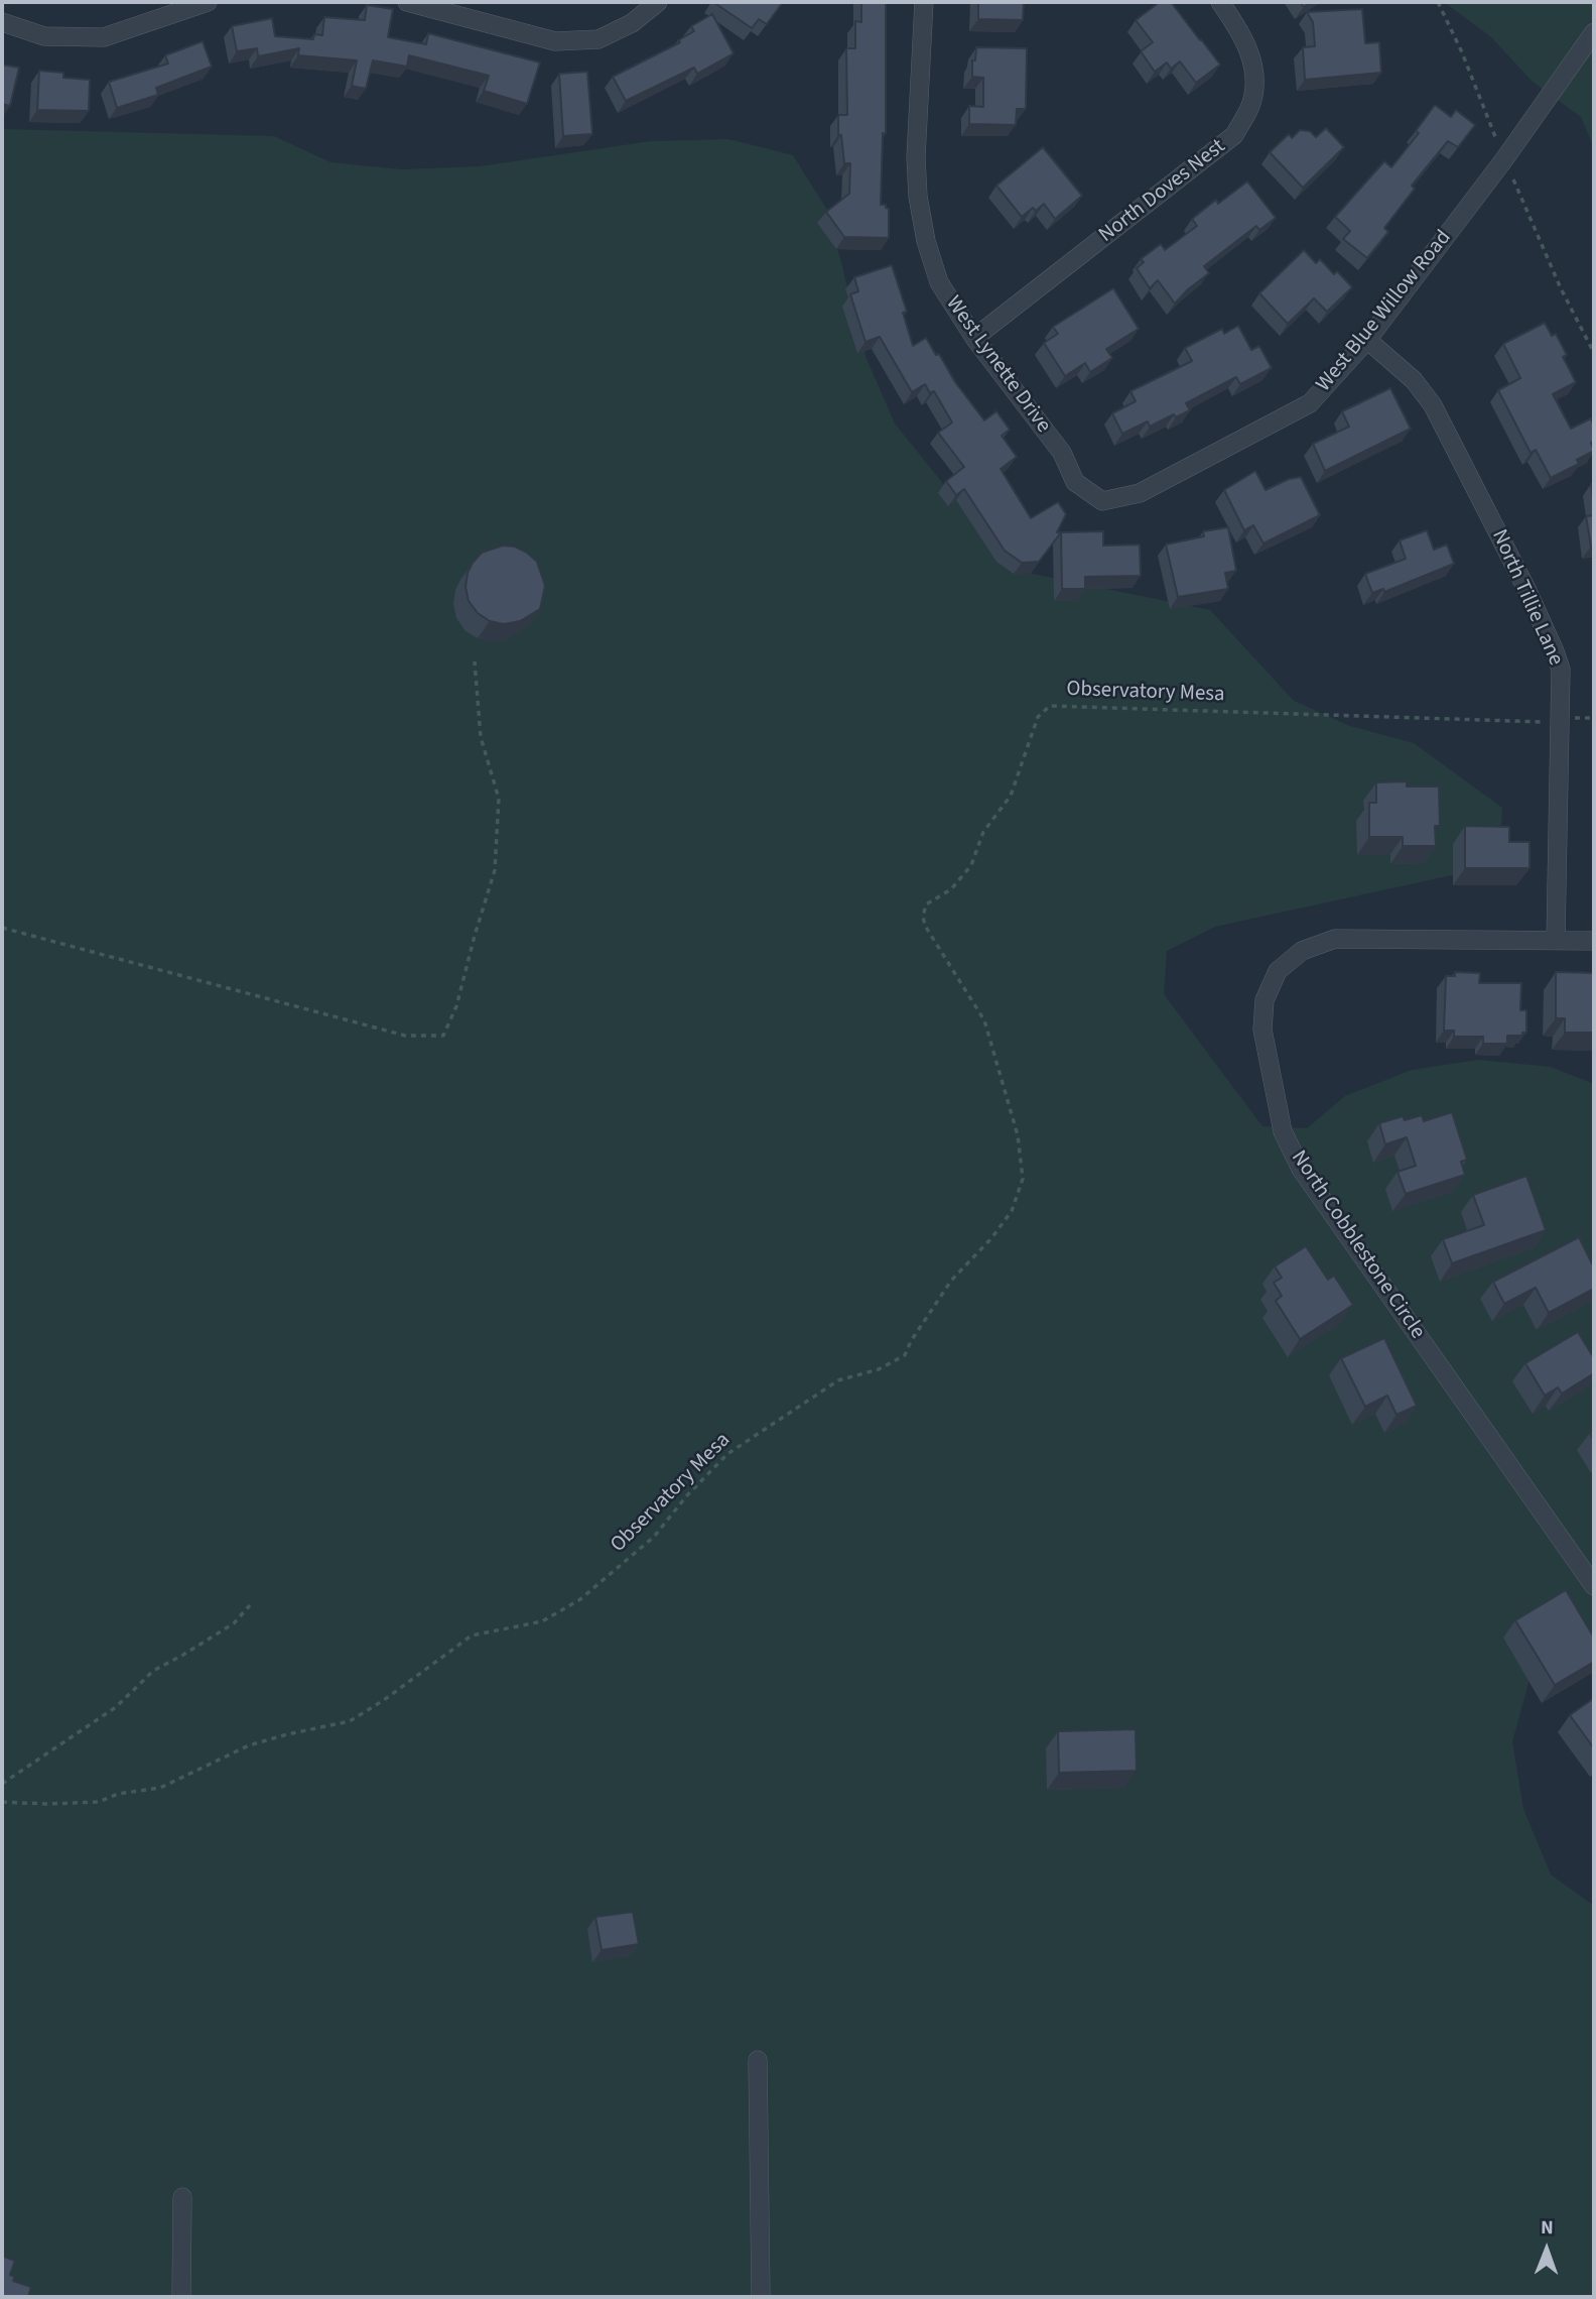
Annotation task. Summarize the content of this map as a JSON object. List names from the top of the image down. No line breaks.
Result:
{"streets":{"street":["North Doves Nest","West Blue Willow Road","West Lynette Drive","North Tillie Lane","North Cobblestone Circle"],"path":["Observatory Mesa"]},"crossings":[["North Doves Nest","West Lynette Drive"],["West Blue Willow Road","West Lynette Drive"],["West Blue Willow Road","North Tillie Lane"],["North Tillie Lane","Observatory Mesa"],["North Tillie Lane","North Cobblestone Circle"]],"north":"top"}
